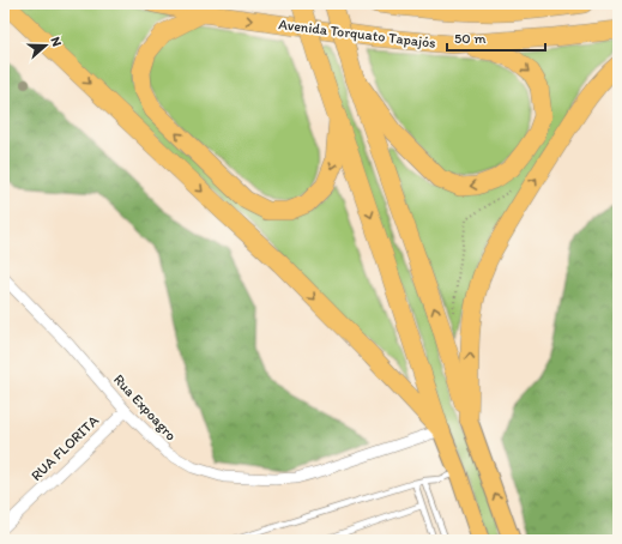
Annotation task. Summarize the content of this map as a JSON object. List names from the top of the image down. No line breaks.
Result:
{"streets":{"highway":["Avenida Torquato Tapajós"],"street":["Rua Expoagro","RUA FLORITA"]},"crossings":[["Rua Expoagro","RUA FLORITA"]],"scale_bar":"50 m","north":"right"}
